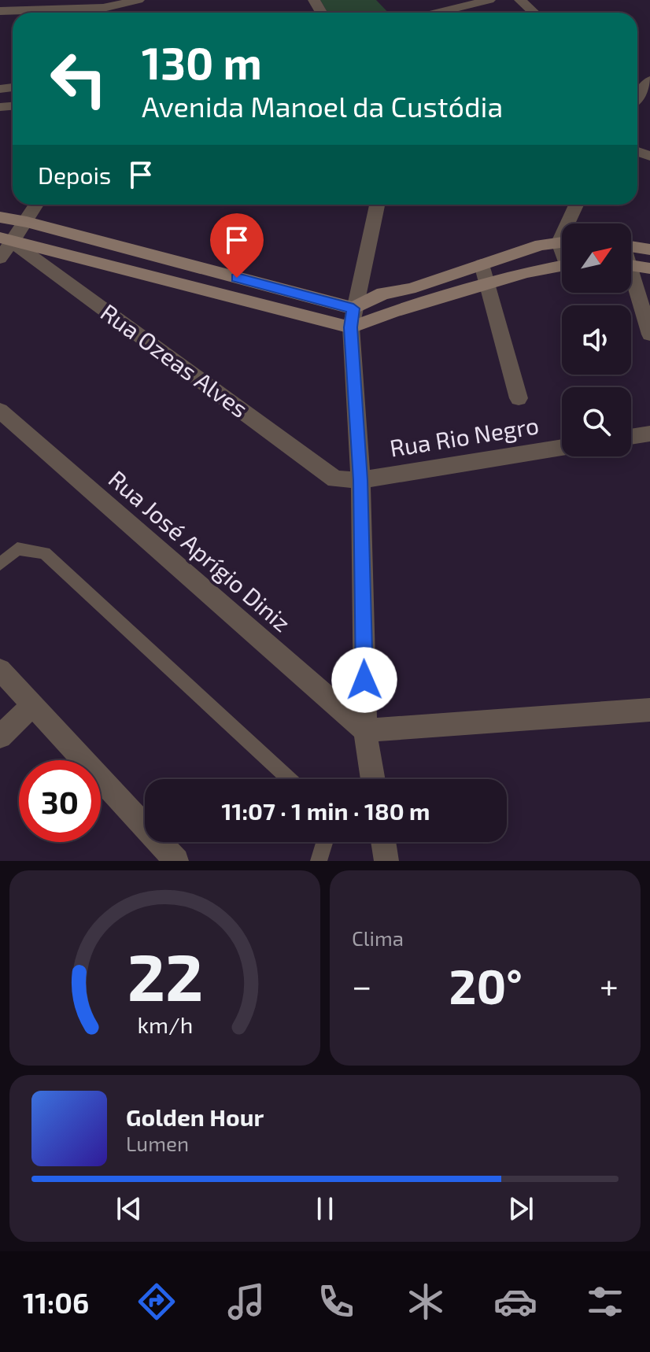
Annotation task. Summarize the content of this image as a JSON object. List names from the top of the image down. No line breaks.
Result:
{"streets":{"street":["Rua Ozeas Alves","Rua Rio Negro","Rua José Aprígio Diniz"]},"crossings":[["Rua Ozeas Alves","Rua Rio Negro"]],"north":"top right","page":{"turn":["130 m","Avenida Manoel da Custódia"],"then":"Depois","limit":"30","trip":"11:07 · 1 min · 180 m","tile":"Clima","heat":["−","20°","+"],"song":["Golden Hour","Lumen"],"tabs":"11:06","gauge":["22","km/h"]}}
